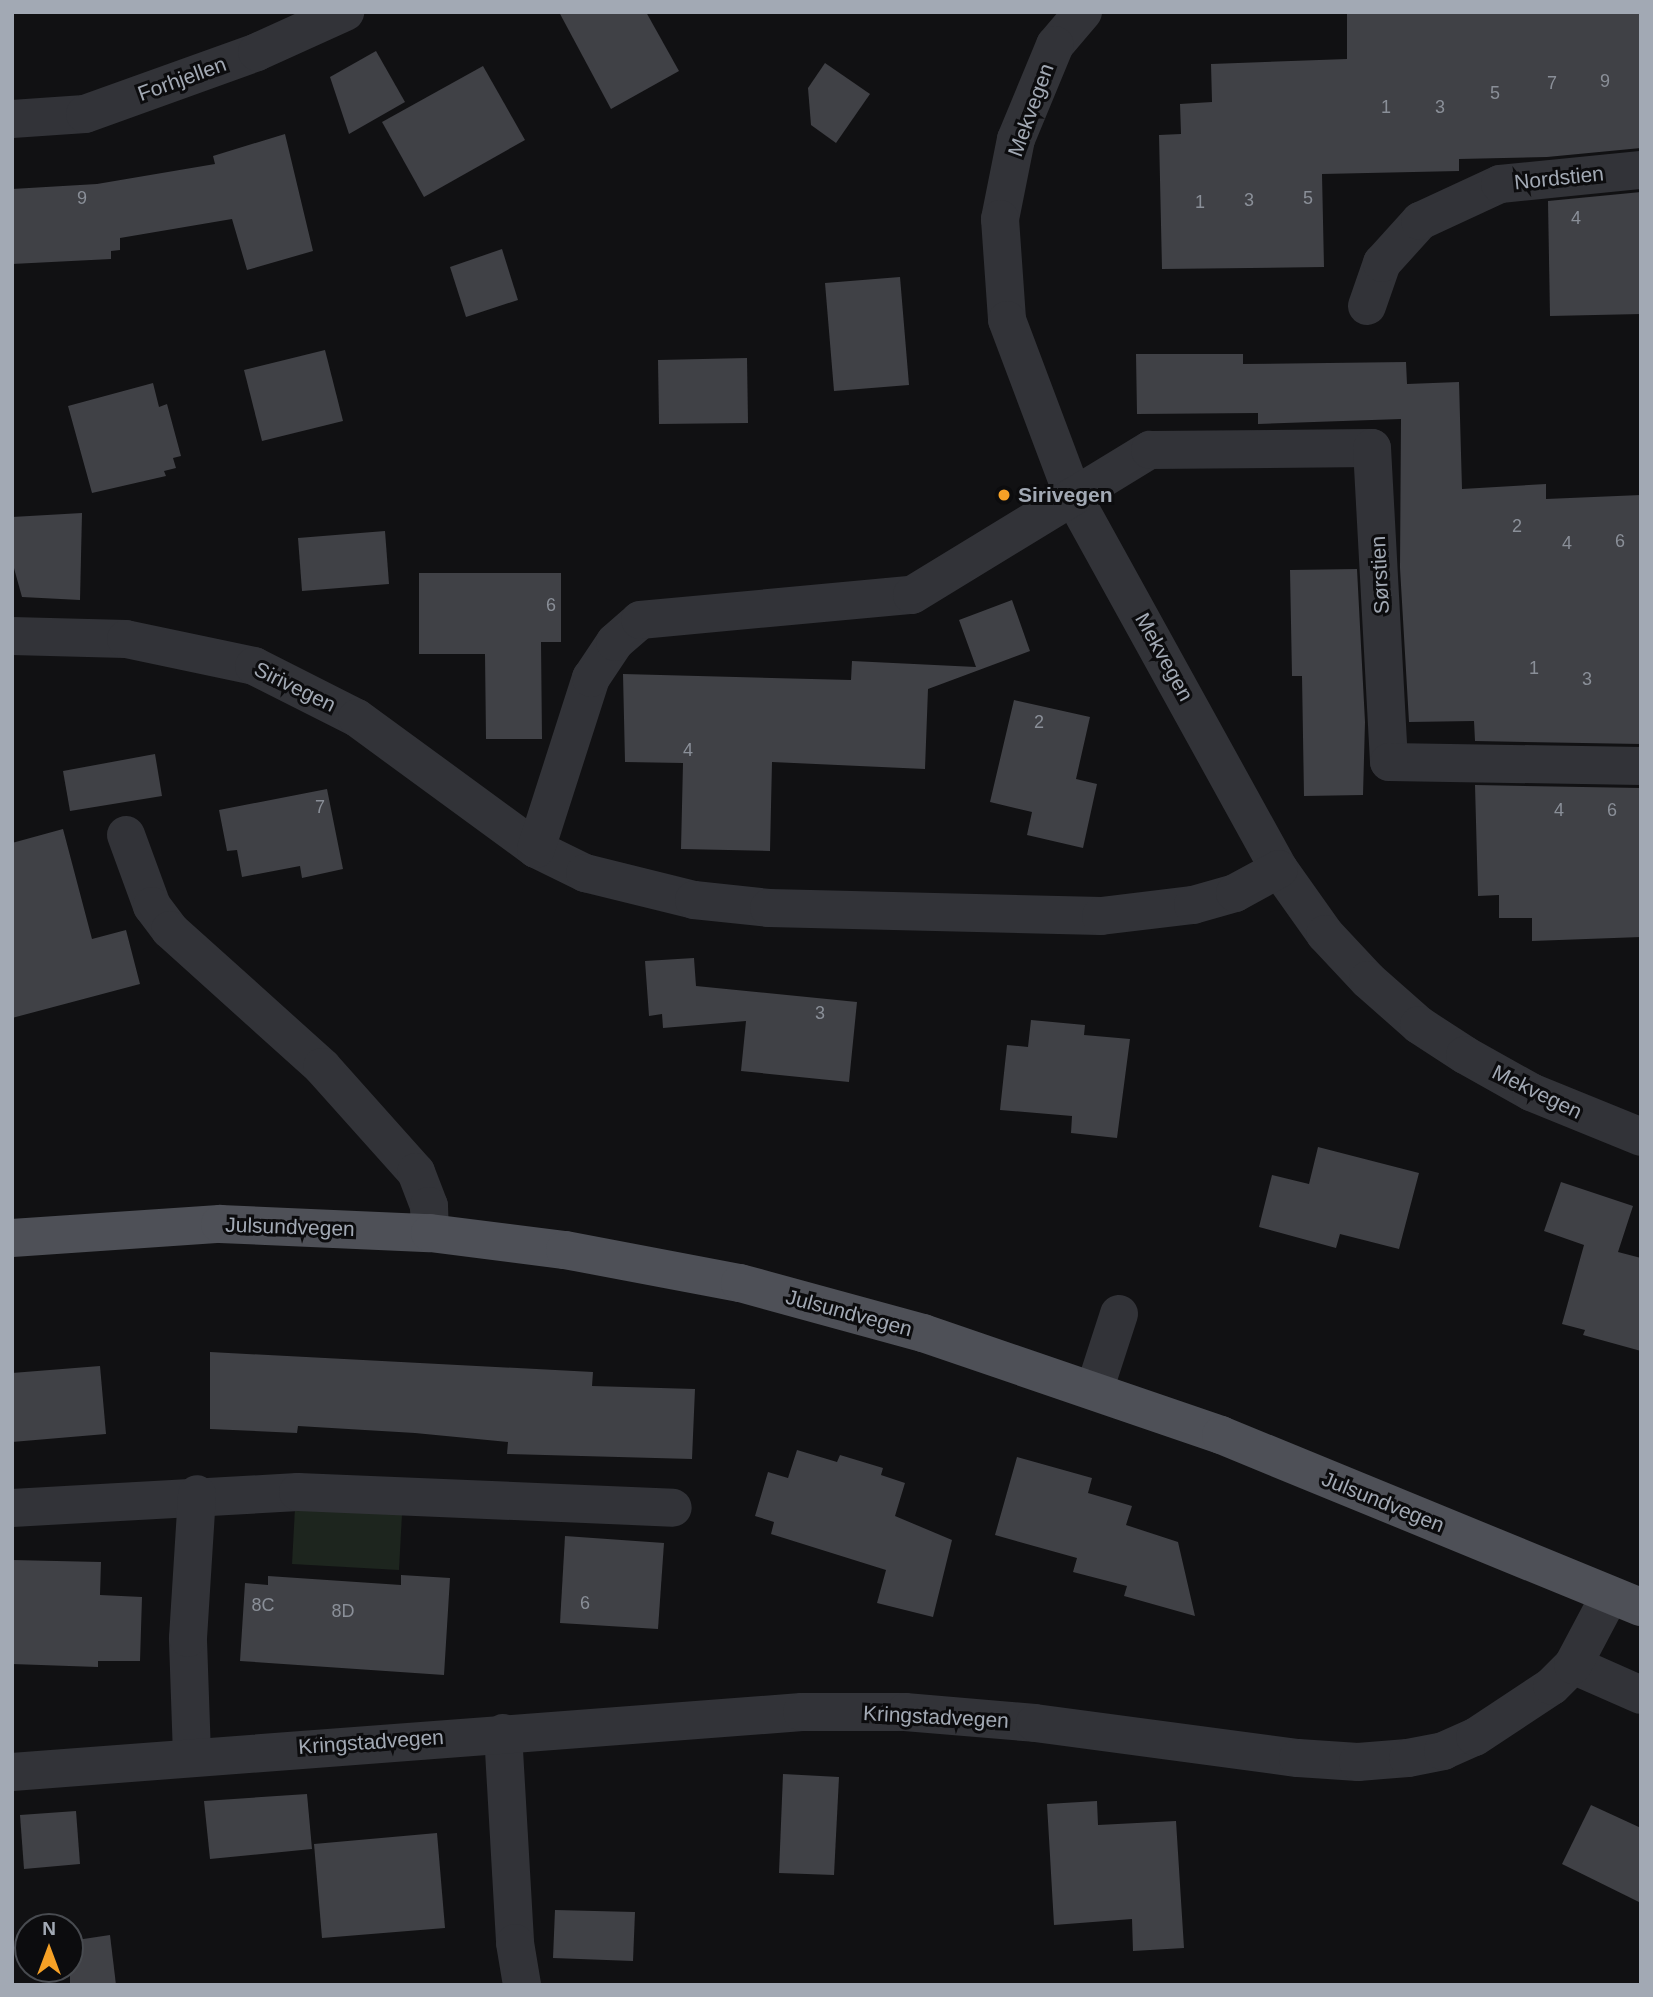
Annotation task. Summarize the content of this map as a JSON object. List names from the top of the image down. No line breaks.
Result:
{"streets":{"main road":["Julsundvegen"],"street":["Forhjellen","Mekvegen","Nordstien","Sørstien","Sirivegen","Kringstadvegen"]},"crossings":[["Mekvegen","Sørstien"],["Mekvegen","Sirivegen"],["Julsundvegen","Kringstadvegen"]],"places":["Sirivegen"],"house_numbers":["9","7","5","1","3","9","5","3","1","4","2","6","4","6","1","3","2","4","7","4","6","3","6","8C","8D"],"north":"top"}
